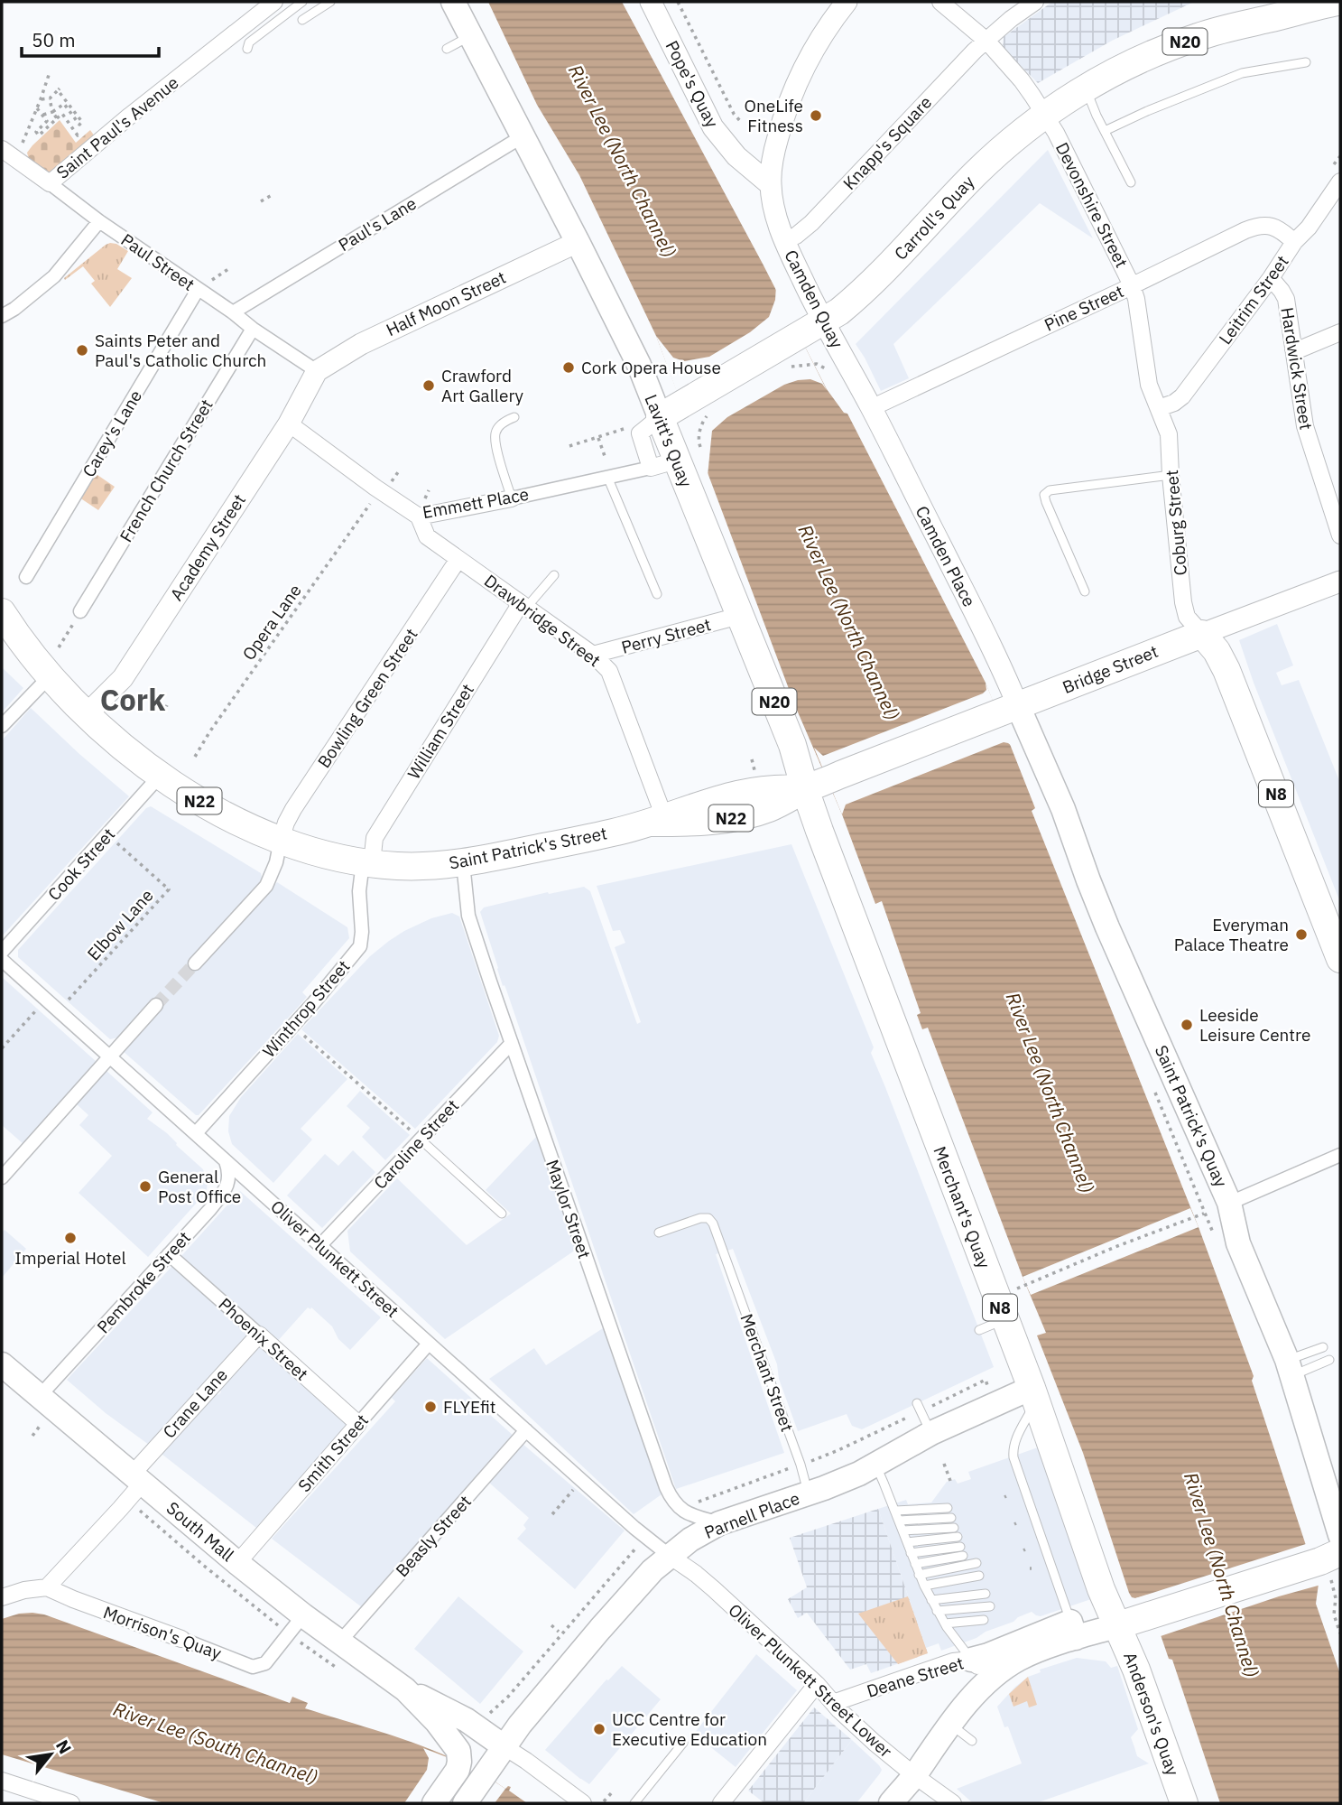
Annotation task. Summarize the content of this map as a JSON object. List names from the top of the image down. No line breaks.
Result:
{"streets":{"highway":["N20","Carroll's Quay","Lavitt's Quay","Bridge Street","N8","N22","Saint Patrick's Street","Merchant's Quay","Anderson's Quay"],"main road":["Saint Patrick's Quay","Parnell Place","South Mall"],"street":["Pope's Quay","Saint Paul's Avenue","Knapp's Square","Devonshire Street","Paul's Lane","Paul Street","Camden Quay","Leitrim Street","Half Moon Street","Pine Street","Hardwick Street","Carey's Lane","French Church Street","Emmett Place","Coburg Street","Academy Street","Camden Place","Drawbridge Street","Perry Street","Bowling Green Street","William Street","Cook Street","Winthrop Street","Caroline Street","Maylor Street","Oliver Plunkett Street","Pembroke Street","Phoenix Street","Crane Lane","Smith Street","Beasly Street","Morrison's Quay","Deane Street","Oliver Plunkett Street Lower"],"lane":["Merchant Street"],"path":["Opera Lane","Elbow Lane"]},"crossings":[["N20","Devonshire Street"],["N20","Carroll's Quay"],["N20","Camden Quay"],["N20","Lavitt's Quay"],["Pope's Quay","Camden Quay"],["Saint Paul's Avenue","Paul Street"],["Knapp's Square","Devonshire Street"],["Knapp's Square","Camden Quay"],["Devonshire Street","Carroll's Quay"],["Devonshire Street","Leitrim Street"],["Devonshire Street","Pine Street"],["Devonshire Street","Coburg Street"],["Carroll's Quay","Camden Quay"],["Paul's Lane","Paul Street"],["Paul's Lane","Lavitt's Quay"],["Paul Street","Half Moon Street"],["Paul Street","Carey's Lane"],["Paul Street","French Church Street"],["Paul Street","Academy Street"],["Camden Quay","Pine Street"],["Camden Quay","Camden Place"],["Leitrim Street","Pine Street"],["Leitrim Street","Hardwick Street"],["Leitrim Street","Coburg Street"],["Half Moon Street","Lavitt's Quay"],["Half Moon Street","Academy Street"],["Pine Street","Camden Place"],["Lavitt's Quay","Emmett Place"],["Lavitt's Quay","Perry Street"],["Lavitt's Quay","Bridge Street"],["Lavitt's Quay","Saint Patrick's Street"],["Lavitt's Quay","Merchant's Quay"],["Emmett Place","Academy Street"],["Emmett Place","Drawbridge Street"],["Coburg Street","Bridge Street"],["Coburg Street","N8"],["Academy Street","Saint Patrick's Street"],["Camden Place","Bridge Street"],["Camden Place","Saint Patrick's Quay"],["Drawbridge Street","Perry Street"],["Drawbridge Street","Bowling Green Street"],["Drawbridge Street","William Street"],["Drawbridge Street","Saint Patrick's Street"],["Bridge Street","N8"],["Bridge Street","Saint Patrick's Street"],["Bridge Street","Saint Patrick's Quay"],["Bridge Street","Merchant's Quay"],["Bowling Green Street","Saint Patrick's Street"],["William Street","Saint Patrick's Street"],["William Street","Winthrop Street"],["Saint Patrick's Street","Cook Street"],["Saint Patrick's Street","Winthrop Street"],["Saint Patrick's Street","Merchant's Quay"],["Saint Patrick's Street","Maylor Street"],["Winthrop Street","Oliver Plunkett Street"],["Caroline Street","Maylor Street"],["Caroline Street","Oliver Plunkett Street"],["Merchant's Quay","Parnell Place"],["Merchant's Quay","Anderson's Quay"],["Oliver Plunkett Street","Pembroke Street"],["Oliver Plunkett Street","Smith Street"],["Oliver Plunkett Street","Parnell Place"],["Oliver Plunkett Street","Beasly Street"],["Oliver Plunkett Street","Oliver Plunkett Street Lower"],["Pembroke Street","Phoenix Street"],["Pembroke Street","South Mall"],["Phoenix Street","Crane Lane"],["Phoenix Street","Smith Street"],["Merchant Street","Parnell Place"],["Crane Lane","South Mall"],["Crane Lane","Morrison's Quay"],["Smith Street","South Mall"],["Parnell Place","South Mall"],["Parnell Place","Oliver Plunkett Street Lower"],["South Mall","Beasly Street"],["South Mall","Morrison's Quay"],["Deane Street","Oliver Plunkett Street Lower"]],"districts":["Cork"],"water":["River Lee (North Channel)","River Lee (South Channel)"],"places":["OneLife Fitness","Saints Peter and Paul's Catholic Church","Cork Opera House","Crawford Art Gallery","Everyman Palace Theatre","Leeside Leisure Centre","General Post Office","Imperial Hotel","FLYEfit","UCC Centre for Executive Education"],"scale_bar":"50 m","north":"top right"}
